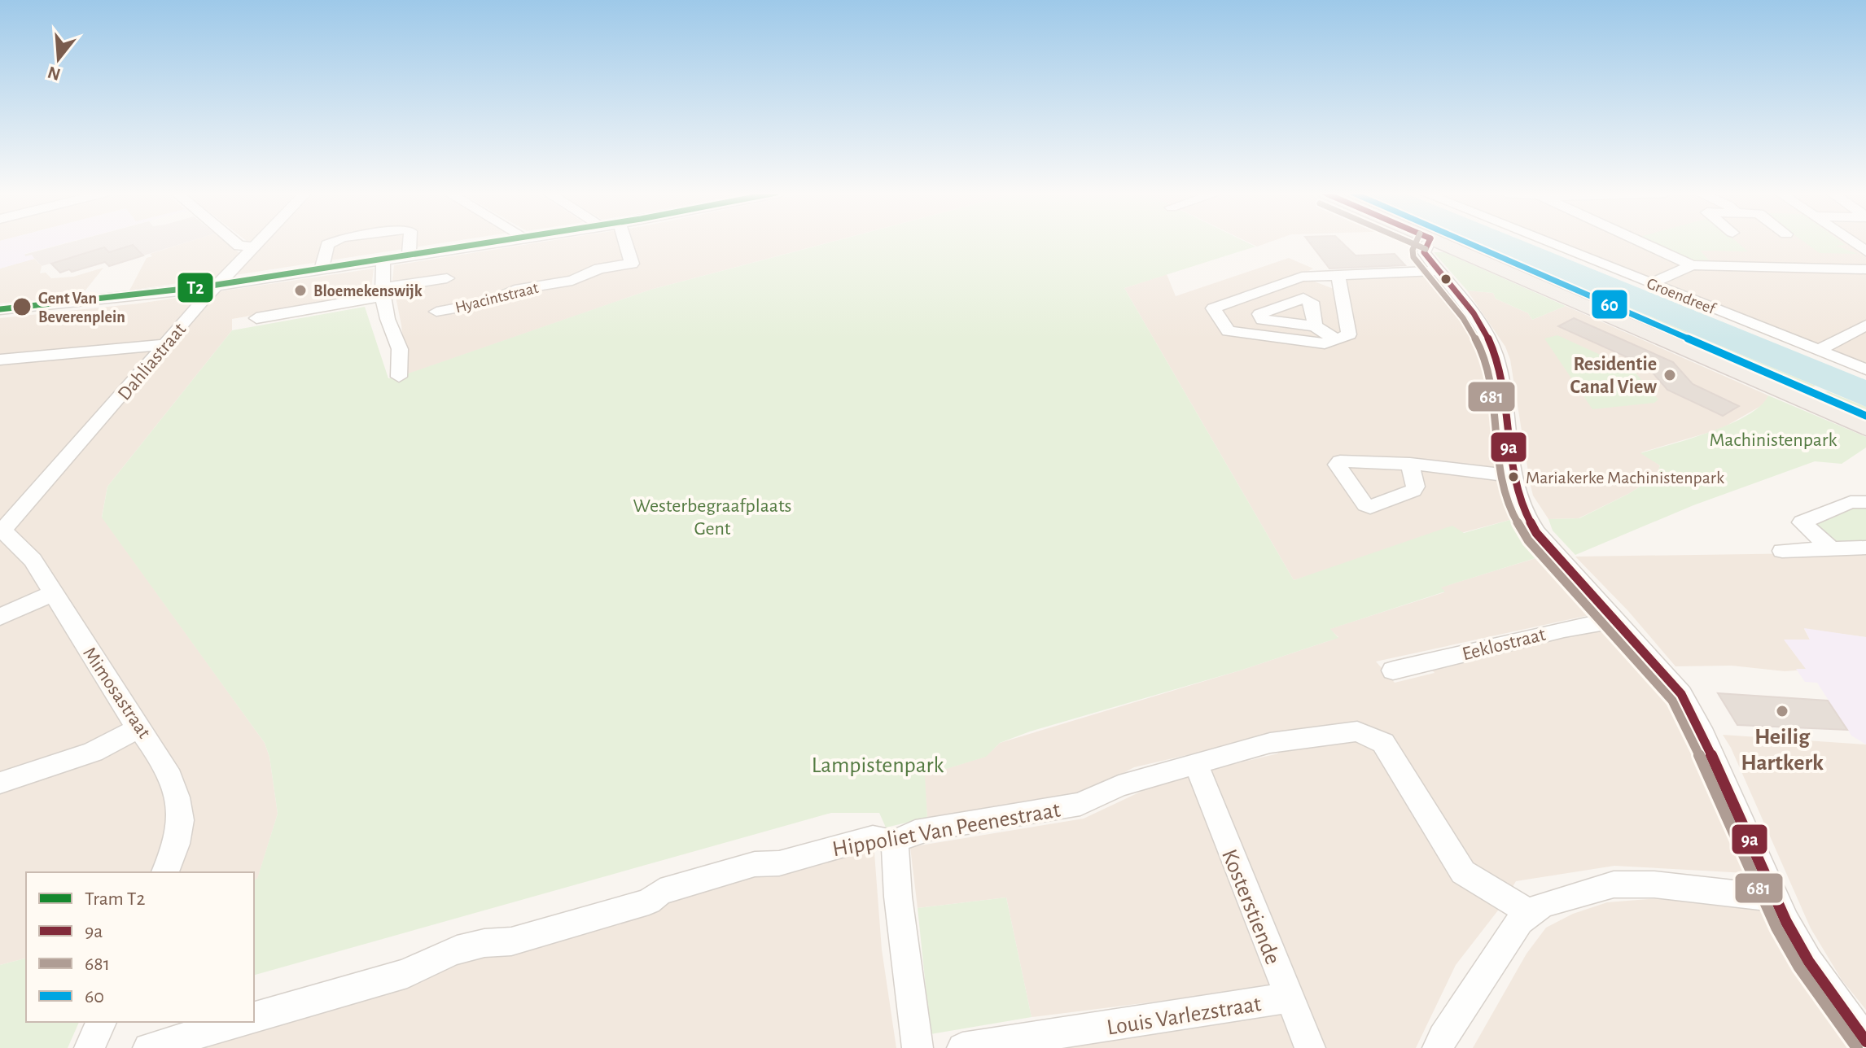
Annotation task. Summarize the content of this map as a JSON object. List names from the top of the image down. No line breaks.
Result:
{"streets":{"street":["Groendreef","Hyacintstraat","Dahliastraat","Eeklostraat","Mimosastraat","Hippoliet Van Peenestraat","Kosterstiende","Louis Varlezstraat"]},"crossings":[["Dahliastraat","Mimosastraat"],["Hippoliet Van Peenestraat","Kosterstiende"],["Kosterstiende","Louis Varlezstraat"]],"parks":["Machinistenpark","Westerbegraafplaats Gent","Lampistenpark"],"places":["Bloemekenswijk","Gent Van Beverenplein","Residentie Canal View","Mariakerke Machinistenpark","Heilig Hartkerk"],"lines":["tram line T2","transit line 9a","transit line 681","transit line 60"],"legend":["Tram T2","9a","681","60"],"north":"bottom"}
